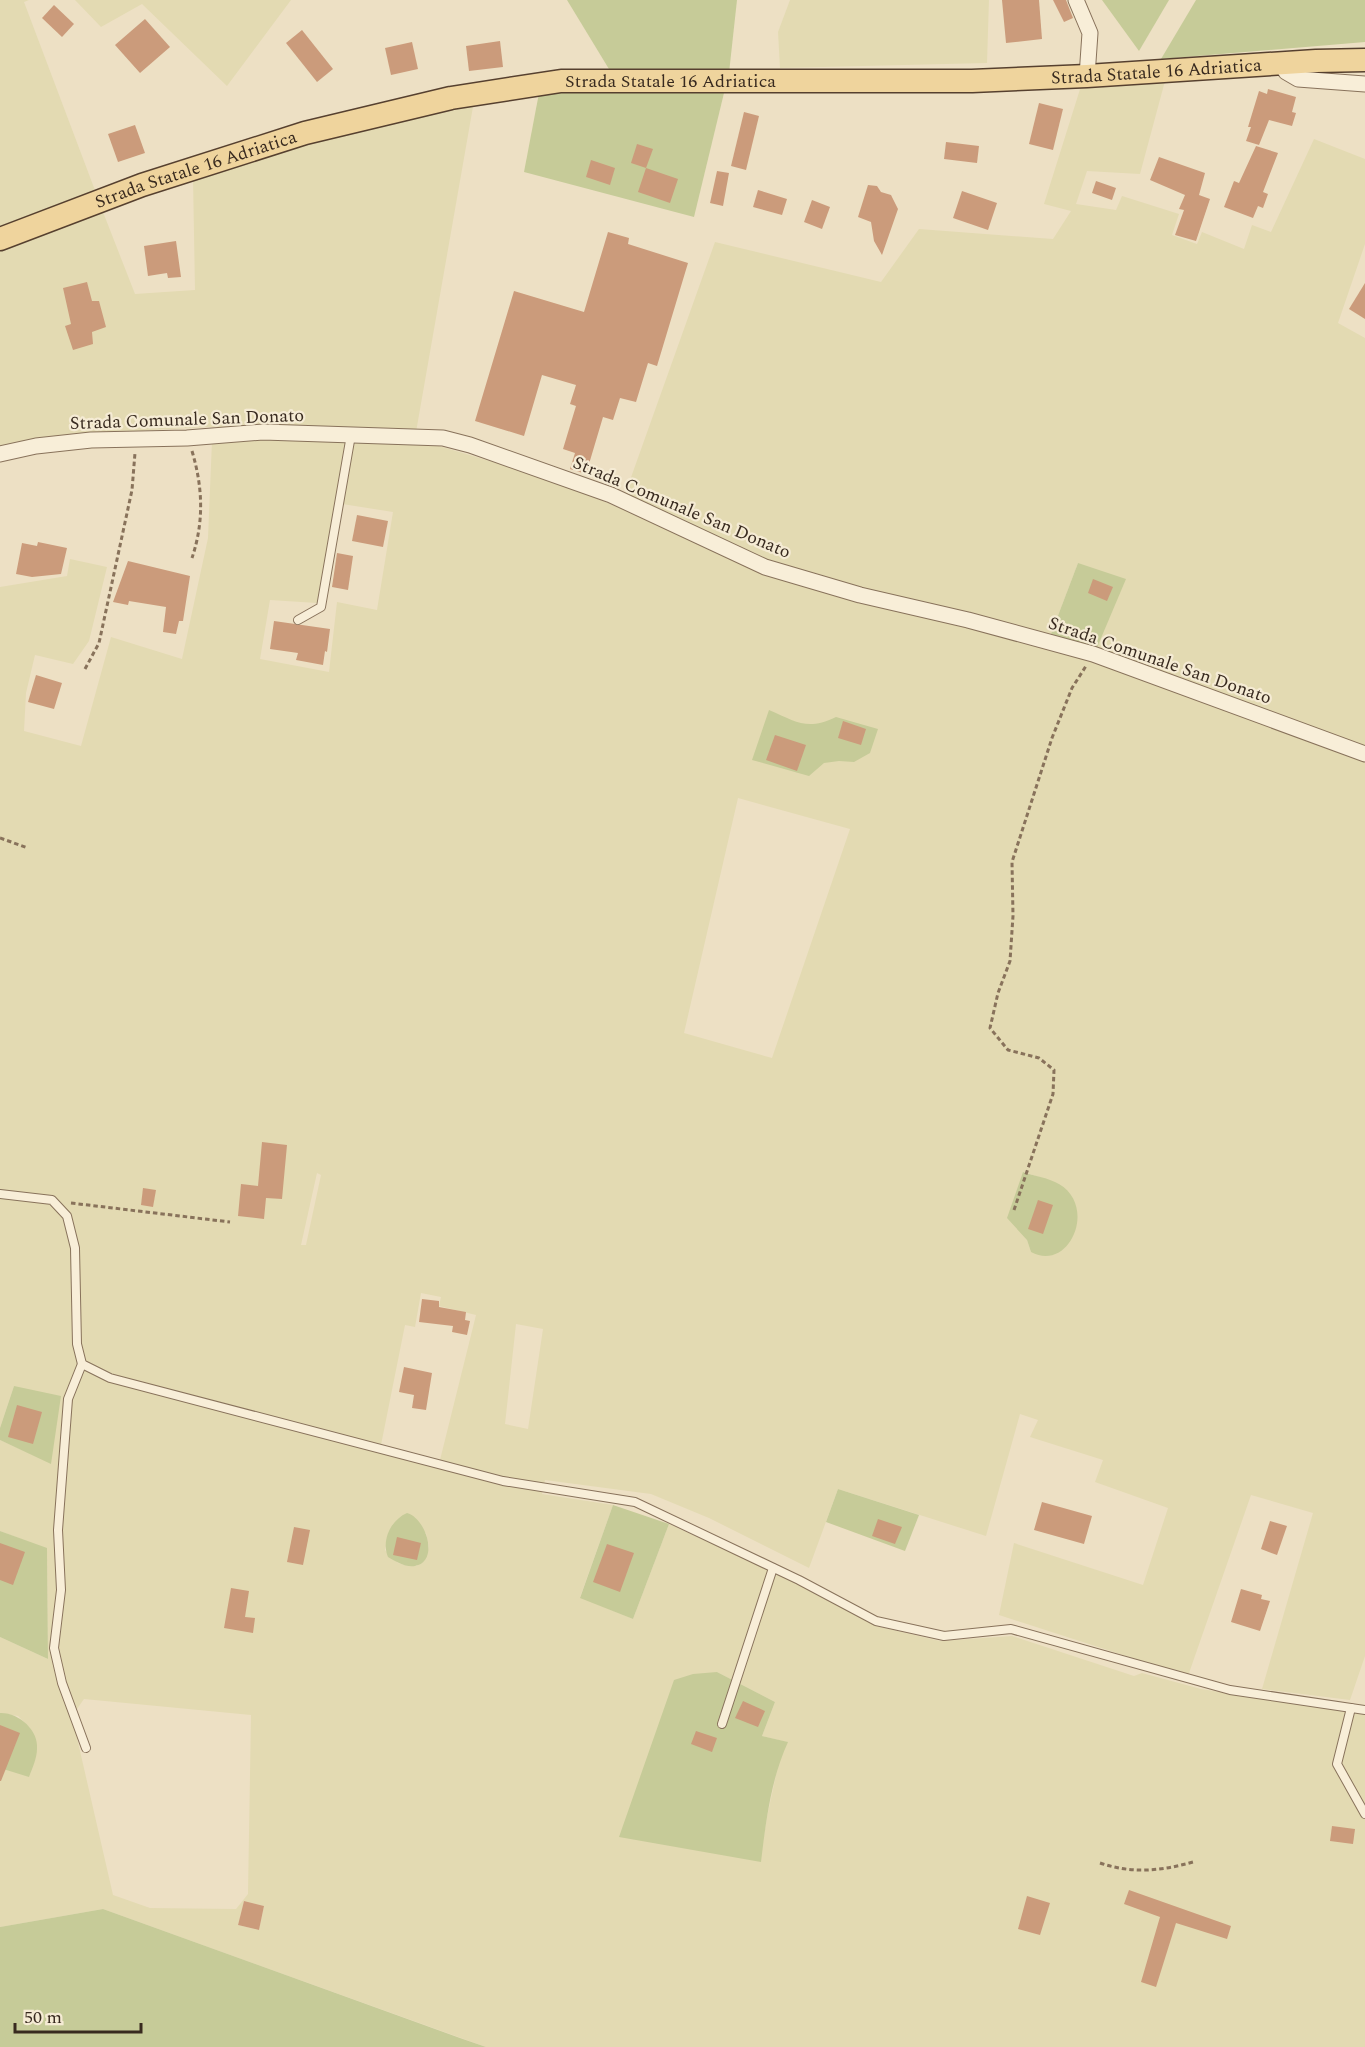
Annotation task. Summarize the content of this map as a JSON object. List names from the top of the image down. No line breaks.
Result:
{"streets":{"main road":["Strada Statale 16 Adriatica"],"street":["Strada Comunale San Donato"]},"scale_bar":"50 m"}
